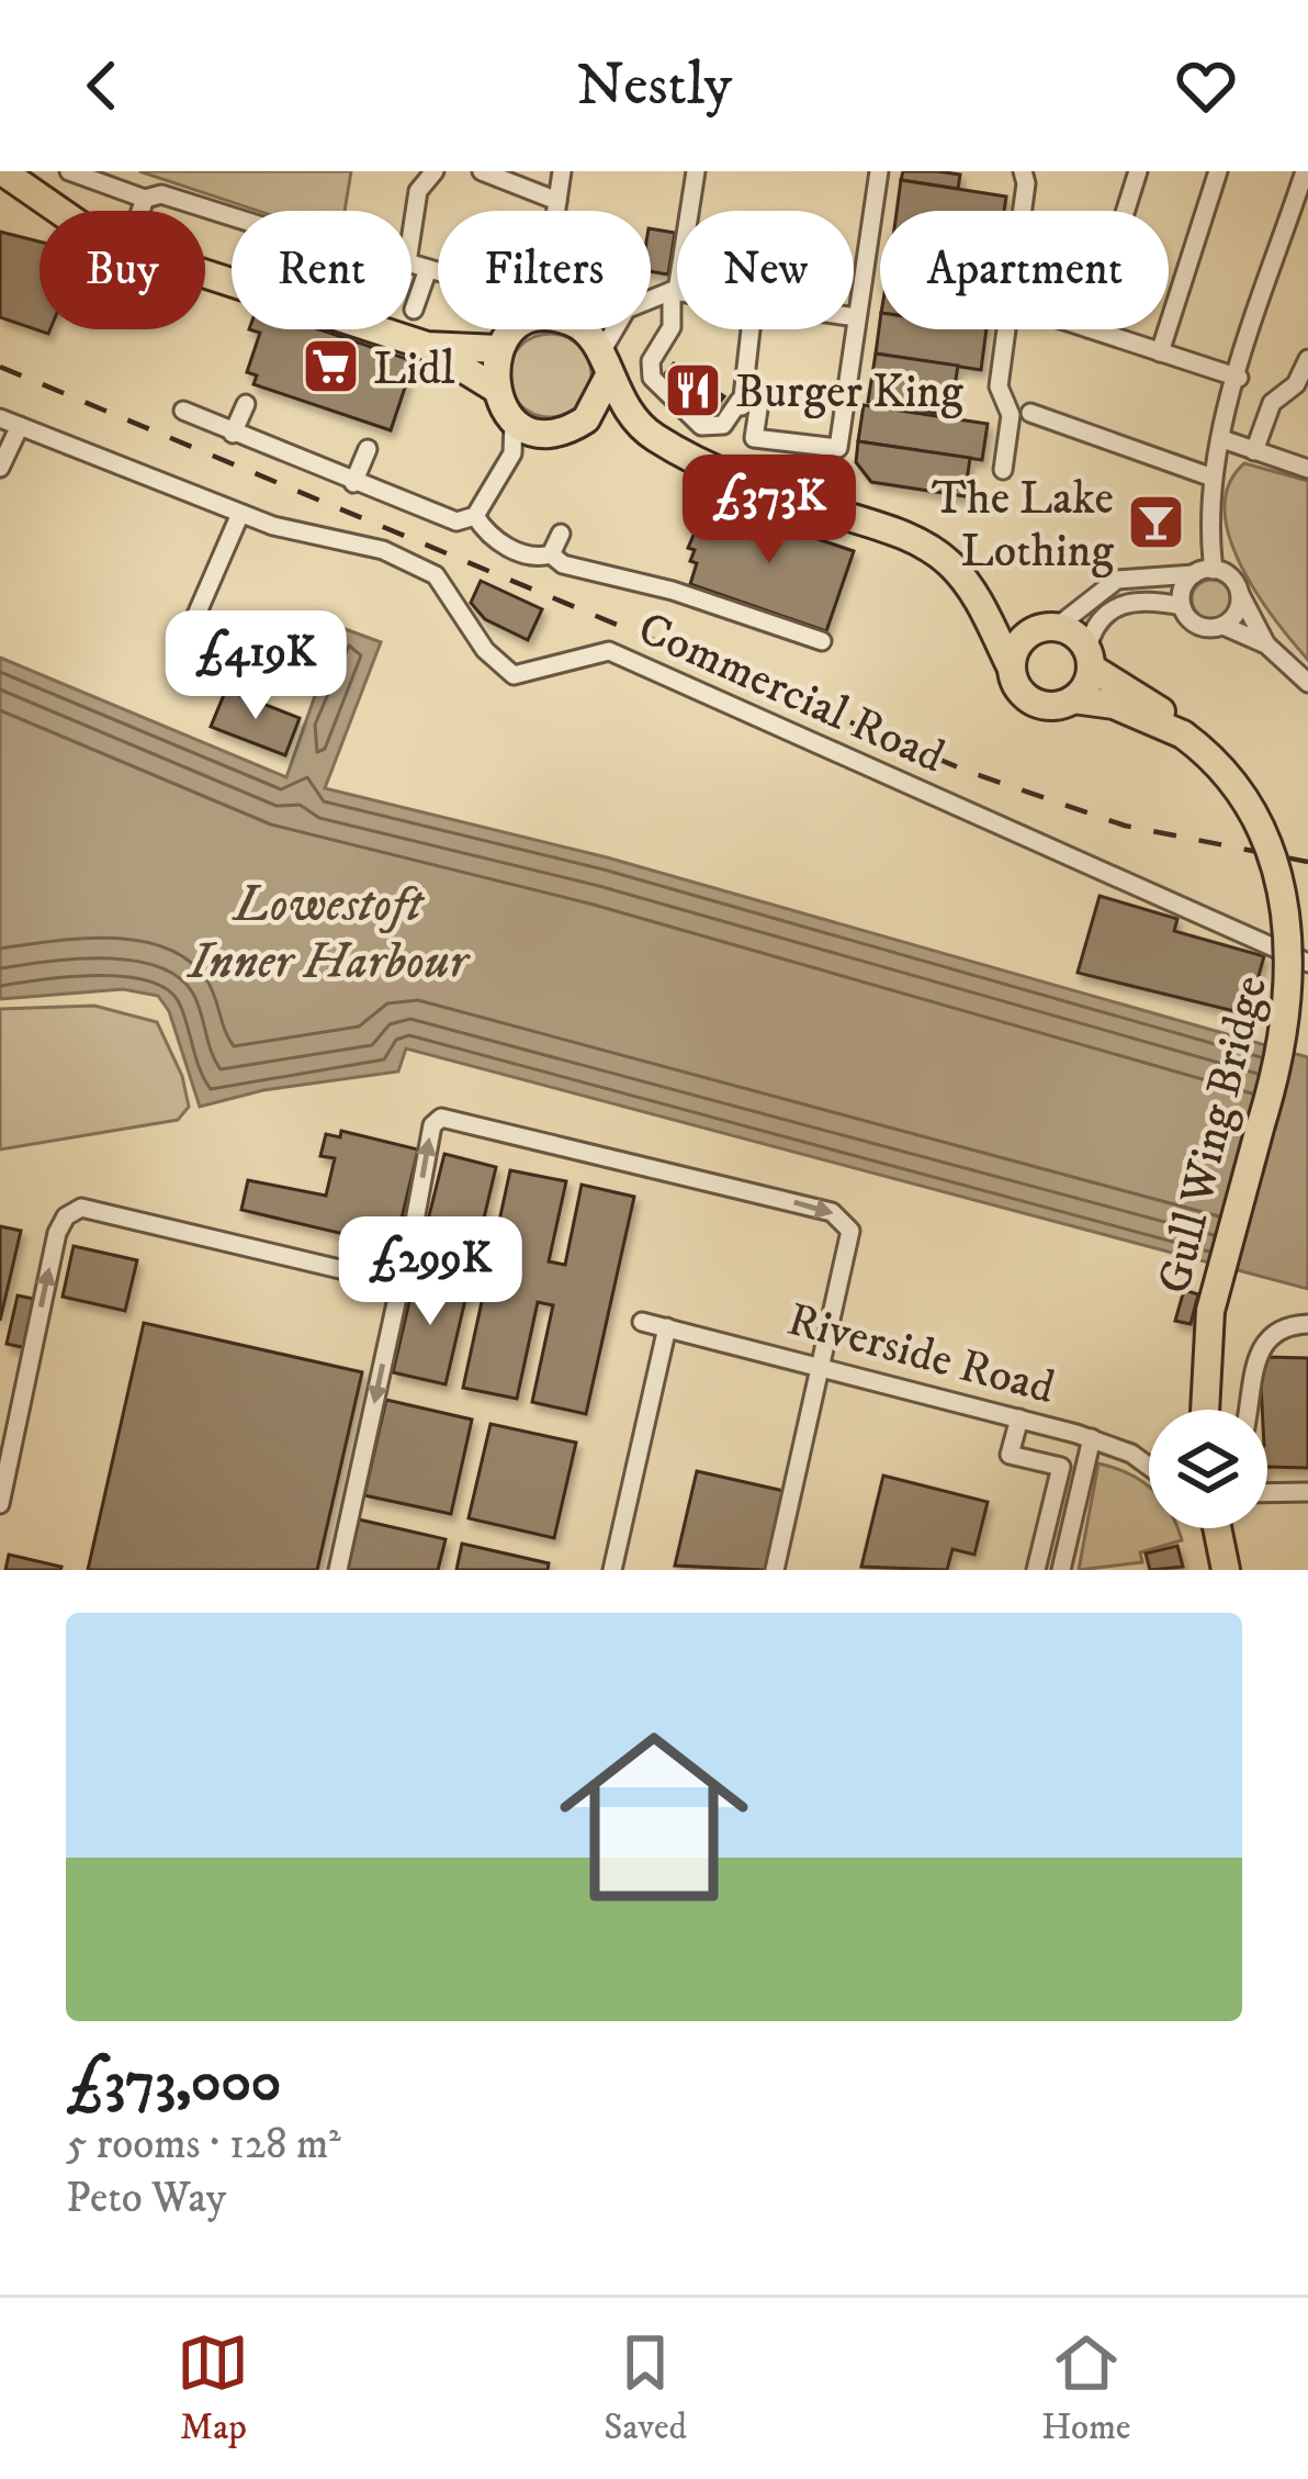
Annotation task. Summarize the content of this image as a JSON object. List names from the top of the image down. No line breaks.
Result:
{"streets":{"highway":["Gull Wing Bridge"],"street":["Commercial Road","Riverside Road"]},"water":["Lowestoft Inner Harbour"],"places":{"supermarket":["Lidl"],"restaurant":["Burger King"],"bar":["The Lake Lothing"]},"page":{"header":"Nestly","chip":["Buy","Rent","Filters","New","Apartment"],"price":["£373K","£419K","£299K"],"list":[{"name":"£373,000","note":"5 rooms · 128 m² · Peto Way"}],"tabs":["Map","Saved","Home"]}}
